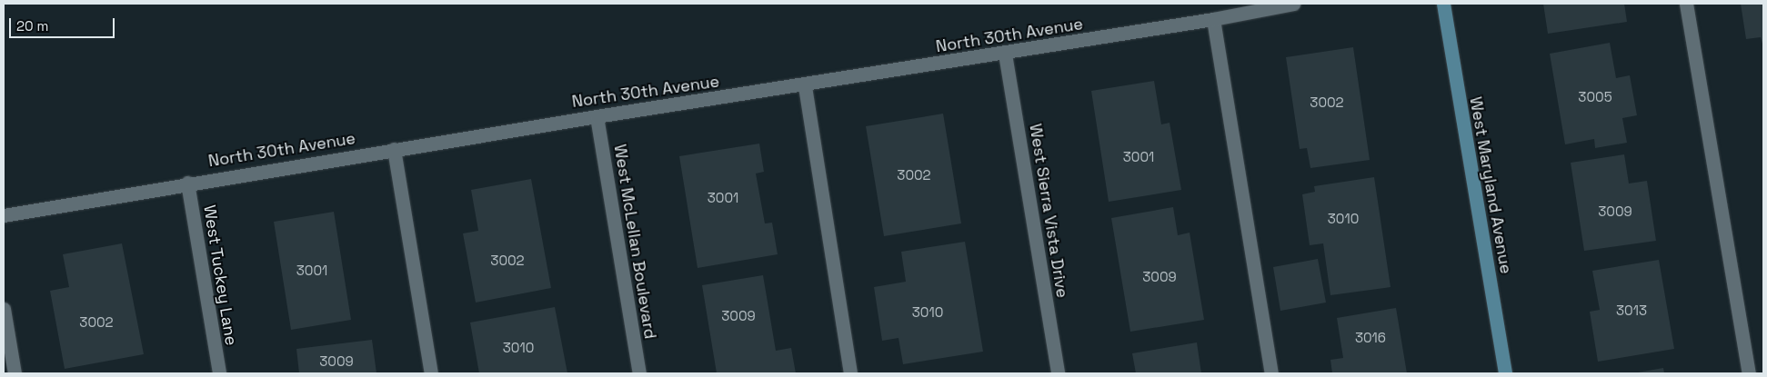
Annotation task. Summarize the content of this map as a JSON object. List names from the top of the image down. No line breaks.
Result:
{"streets":{"street":["North 30th Avenue","West Maryland Avenue","West Sierra Vista Drive","West McLellan Boulevard","West Tuckey Lane"]},"crossings":[["North 30th Avenue","West Sierra Vista Drive"],["North 30th Avenue","West McLellan Boulevard"],["North 30th Avenue","West Tuckey Lane"]],"house_numbers":["3005","3002","3001","3002","3001","3009","3010","3002","3001","3009","3013","3010","3009","3002","3016","3010","3009"],"scale_bar":"20 m"}
